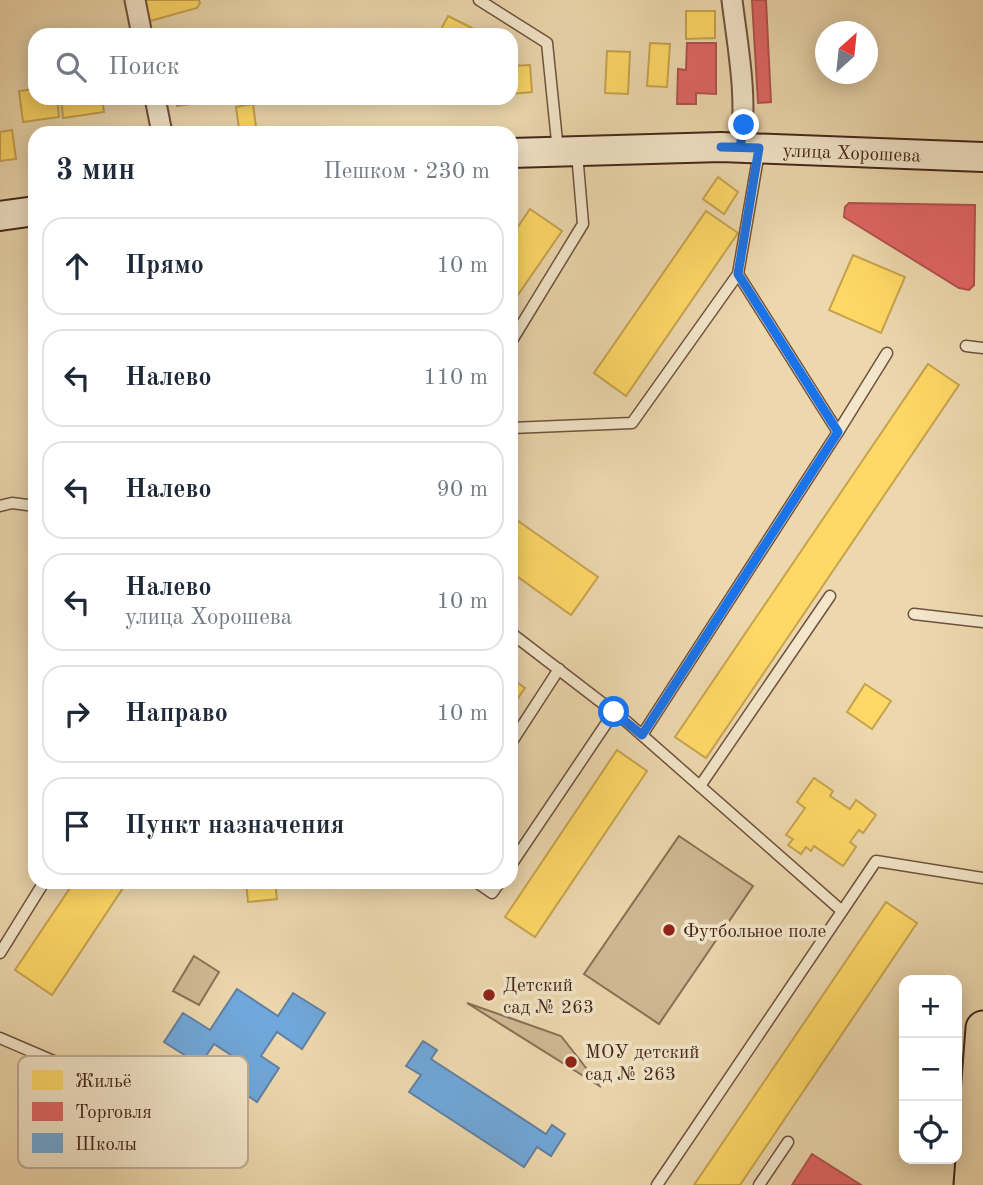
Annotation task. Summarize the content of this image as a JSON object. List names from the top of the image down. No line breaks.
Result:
{"streets":{"main road":["улица Хорошева"]},"places":["Футбольное поле","Детский сад № 263","МОУ детский сад № 263"],"legend":["Жильё","Торговля","Школы"],"north":"top right","page":{"search":"Поиск","heading":["3 мин","Пешком · 230 m"],"list":[["Прямо","10 m"],["Налево","110 m"],["Налево","90 m"],["Налево","улица Хорошева","10 m"],["Направо","10 m"],"Пункт назначения"],"map_buttons":["+","−"]}}
